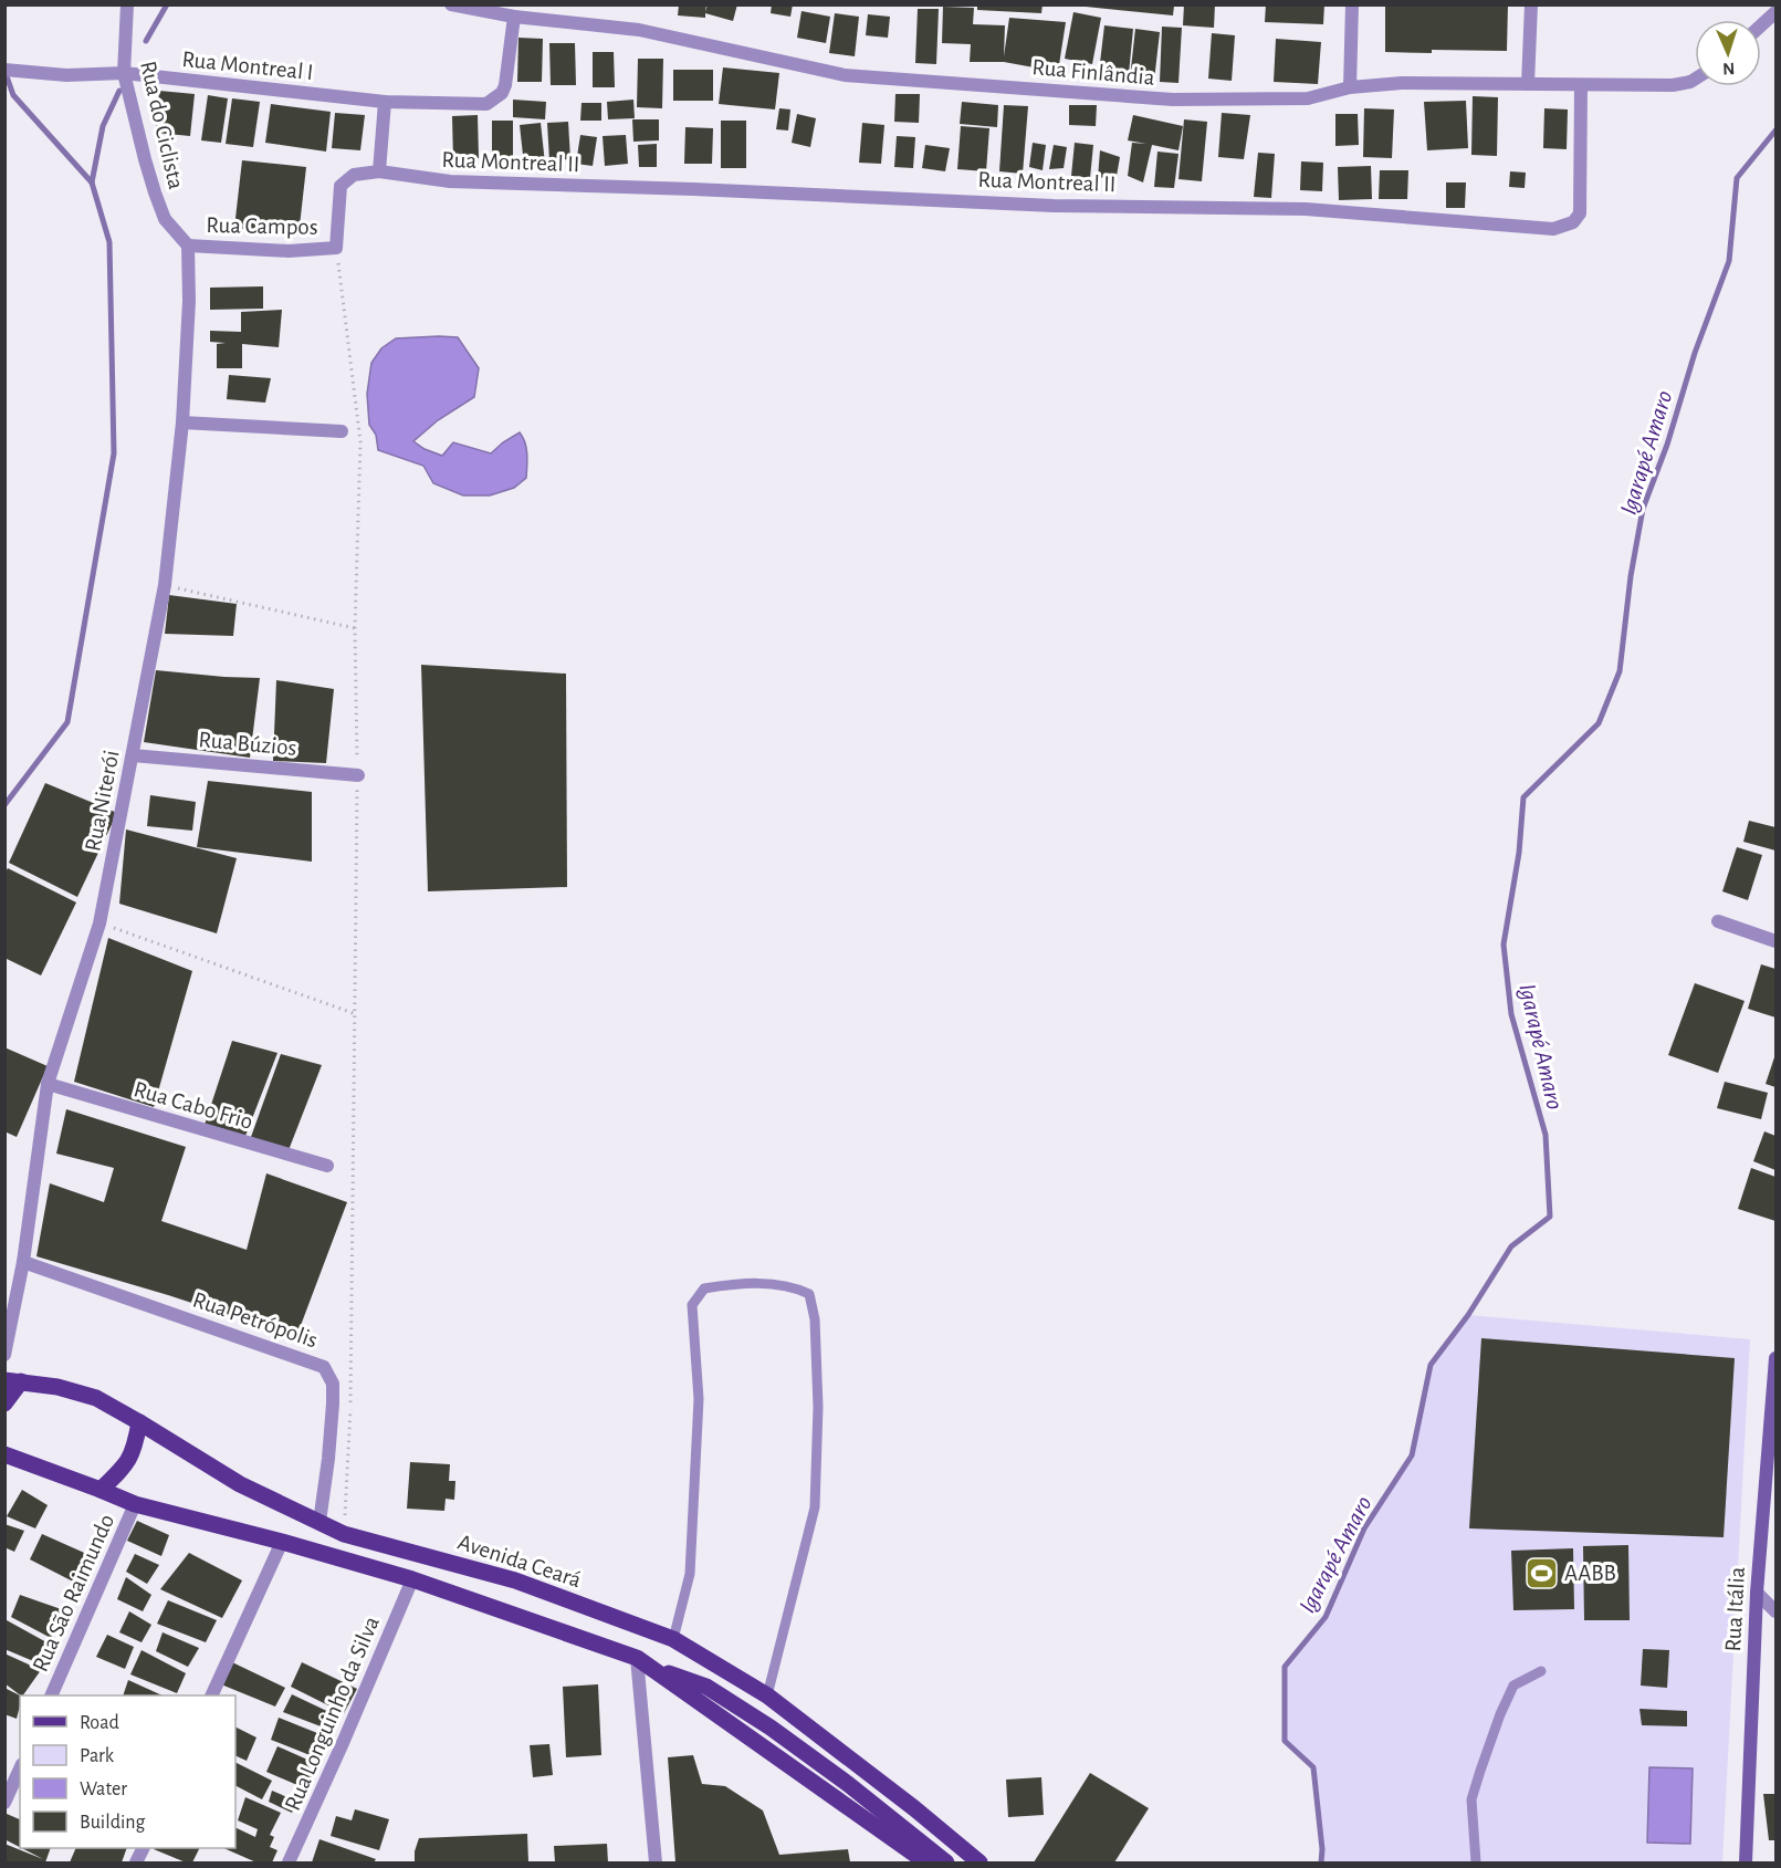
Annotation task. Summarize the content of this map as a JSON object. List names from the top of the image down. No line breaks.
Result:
{"streets":{"main road":["Avenida Ceará"],"street":["Rua Montreal I","Rua Finlândia","Rua do Ciclista","Rua Montreal II","Rua Campos","Rua Búzios","Rua Niterói","Rua Cabo Frio","Rua Petrópolis","Rua São Raimundo","Rua Itália","Rua Longuinho da Silva"]},"crossings":[["Rua Montreal I","Rua Finlândia"],["Rua Montreal I","Rua do Ciclista"],["Rua Finlândia","Rua Montreal II"],["Rua do Ciclista","Rua Campos"],["Rua do Ciclista","Rua Niterói"],["Rua Campos","Rua Niterói"],["Rua Búzios","Rua Niterói"],["Rua Niterói","Rua Cabo Frio"],["Rua Niterói","Rua Petrópolis"],["Rua Petrópolis","Avenida Ceará"]],"water":["Igarapé Amaro"],"places":{"sports":["AABB"]},"legend":["Road","Park","Water","Building"],"north":"bottom"}
